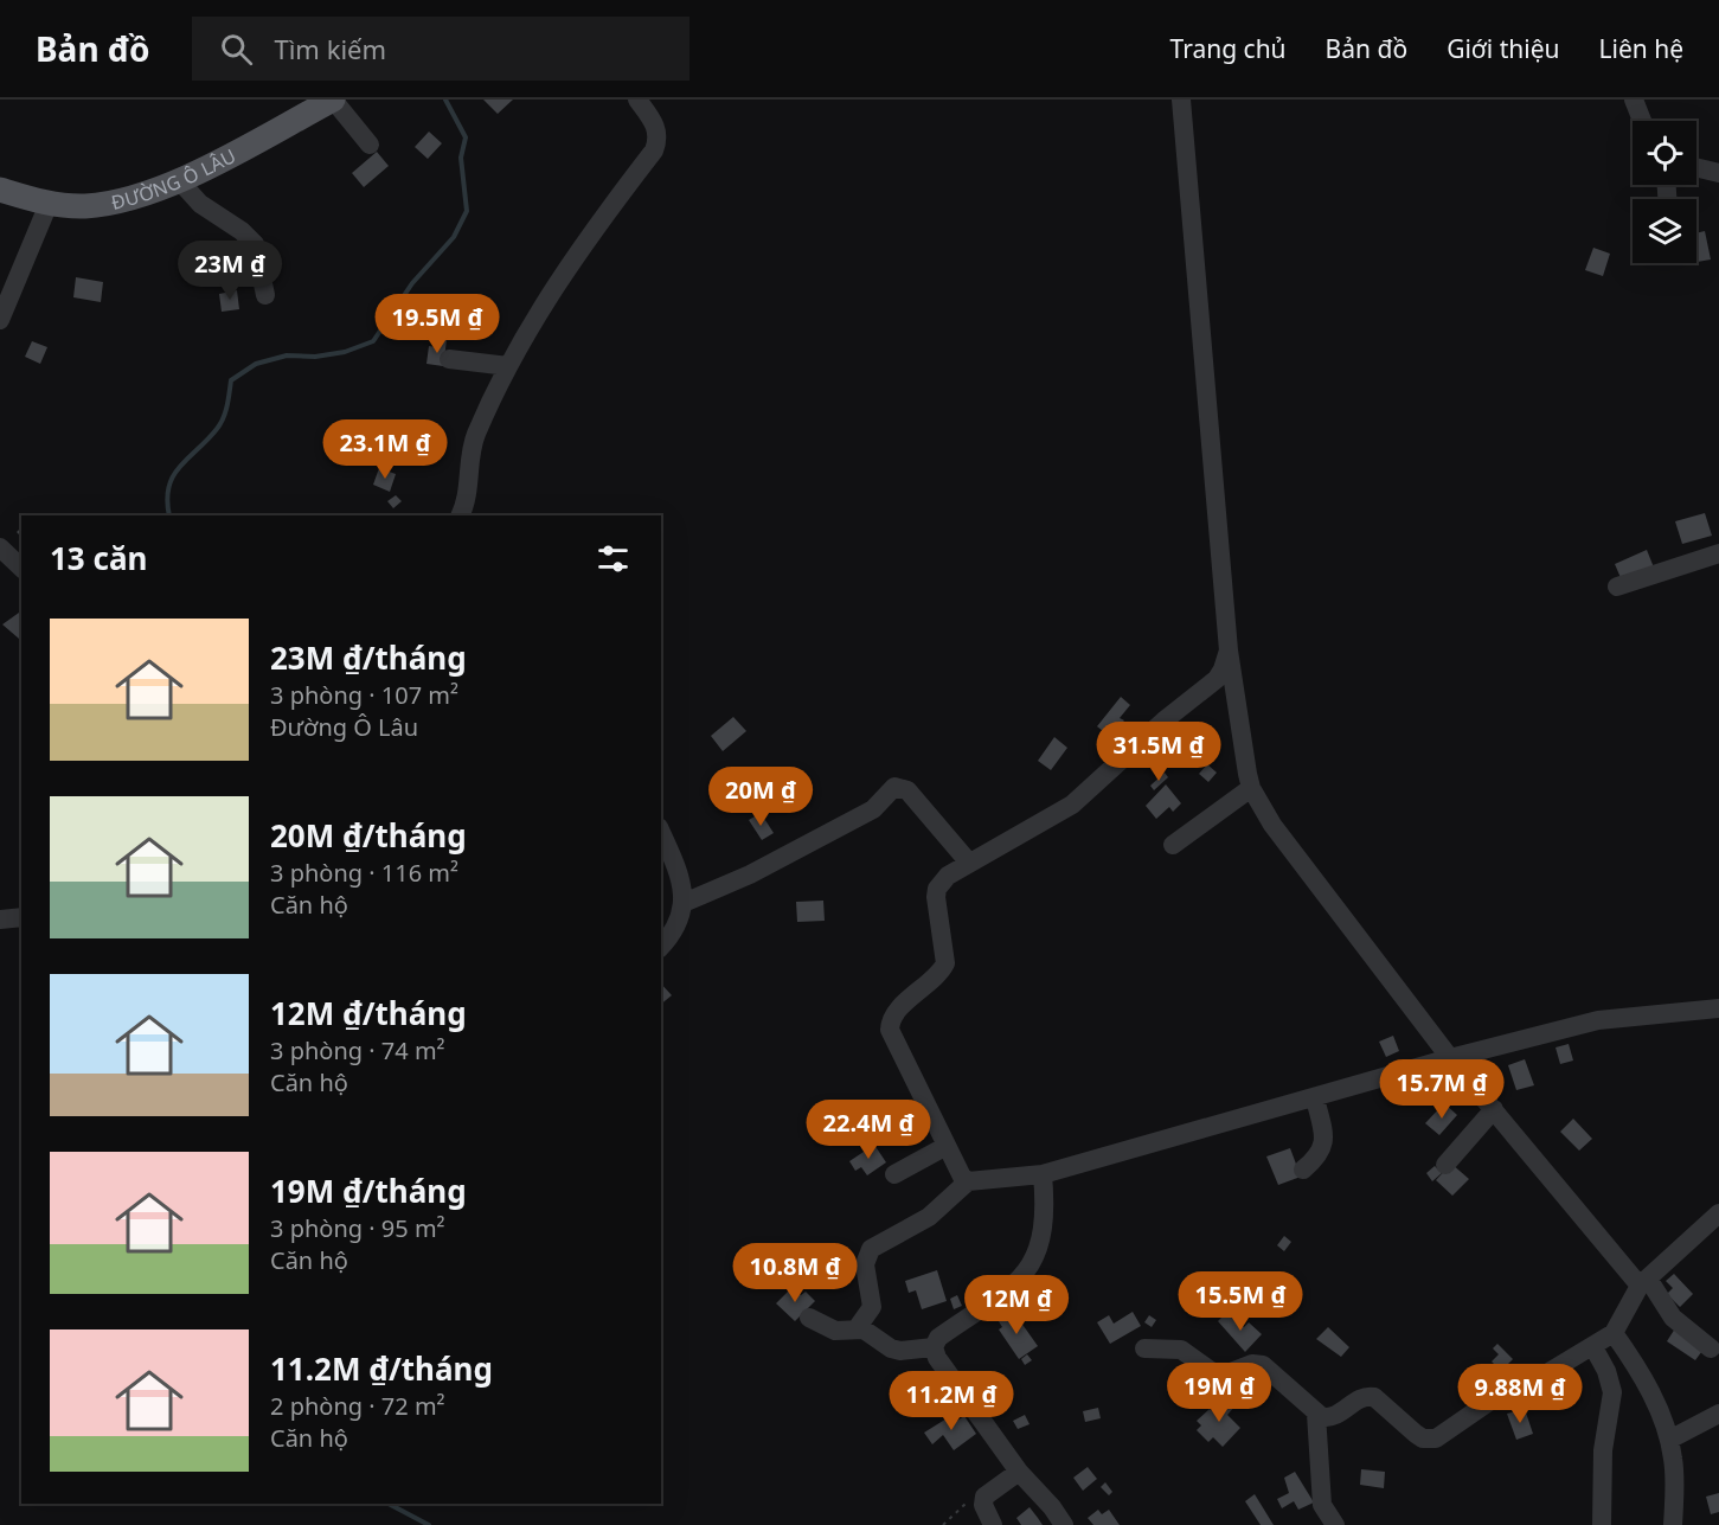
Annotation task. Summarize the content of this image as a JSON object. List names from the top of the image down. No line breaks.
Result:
{"streets":{"main road":["ĐƯỜNG Ô LÂU"]},"page":{"header":"Bản đồ","search":"Tìm kiếm","nav":["Trang chủ","Bản đồ","Giới thiệu","Liên hệ"],"price":["23M ₫","19.5M ₫","23.1M ₫","31.5M ₫","20M ₫","15.7M ₫","22.4M ₫","10.8M ₫","15.5M ₫","12M ₫","19M ₫","9.88M ₫","11.2M ₫"],"heading":"13 căn","list":[{"name":"23M ₫/tháng","note":"3 phòng · 107 m² · Đường Ô Lâu"},{"name":"20M ₫/tháng","note":"3 phòng · 116 m² · Căn hộ"},{"name":"12M ₫/tháng","note":"3 phòng · 74 m² · Căn hộ"},{"name":"19M ₫/tháng","note":"3 phòng · 95 m² · Căn hộ"},{"name":"11.2M ₫/tháng","note":"2 phòng · 72 m² · Căn hộ"}]}}
